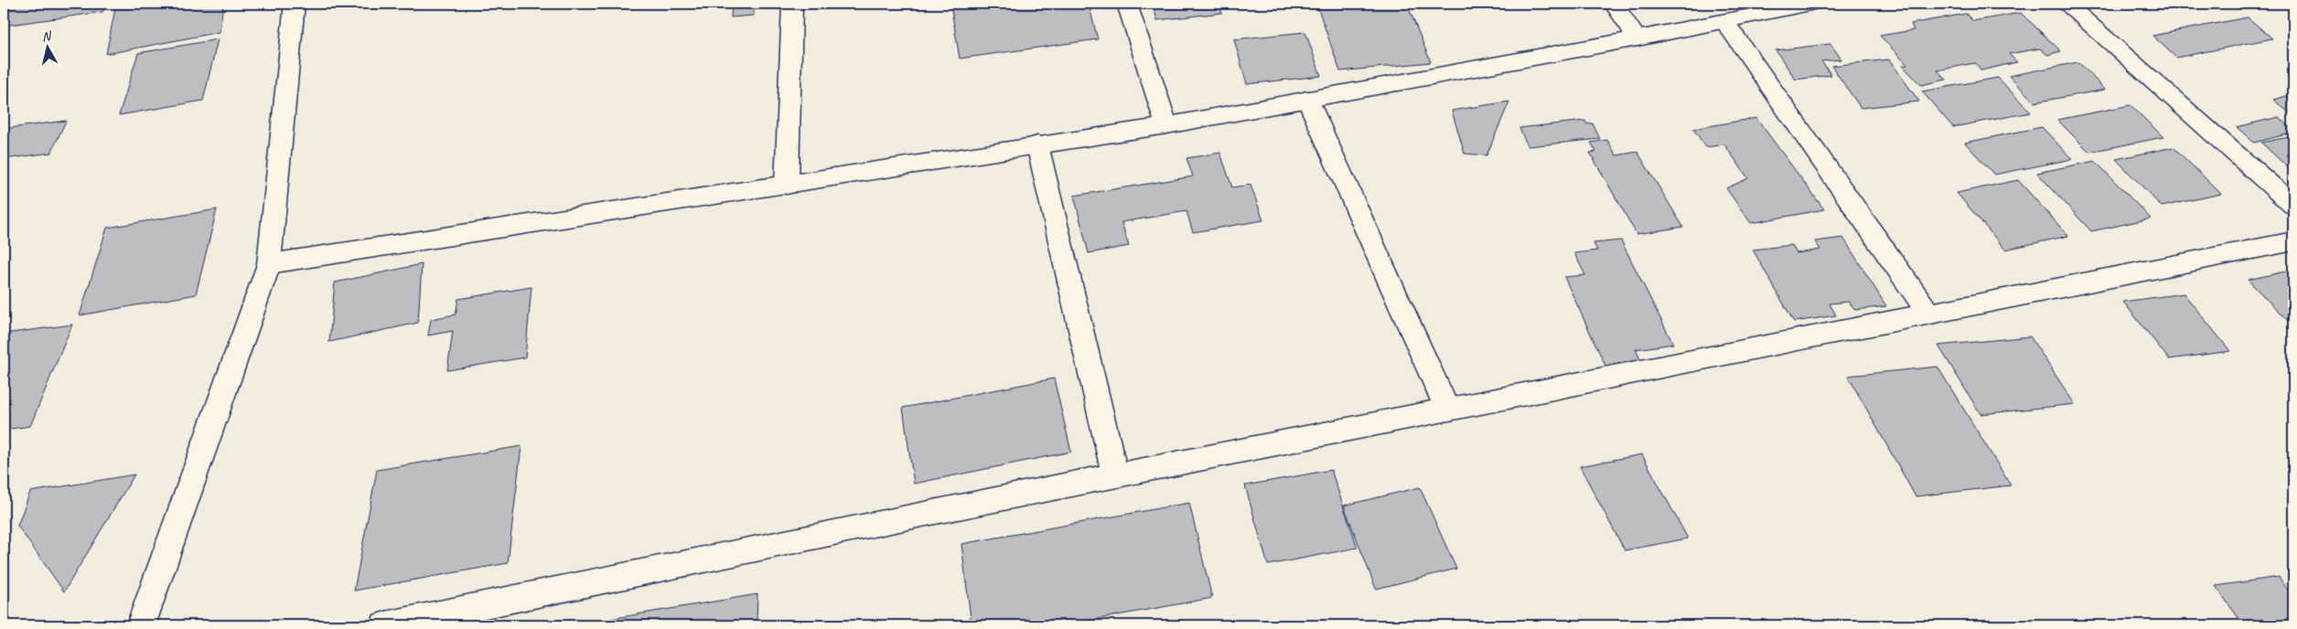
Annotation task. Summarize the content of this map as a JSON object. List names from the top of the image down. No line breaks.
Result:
{"north":"top"}
